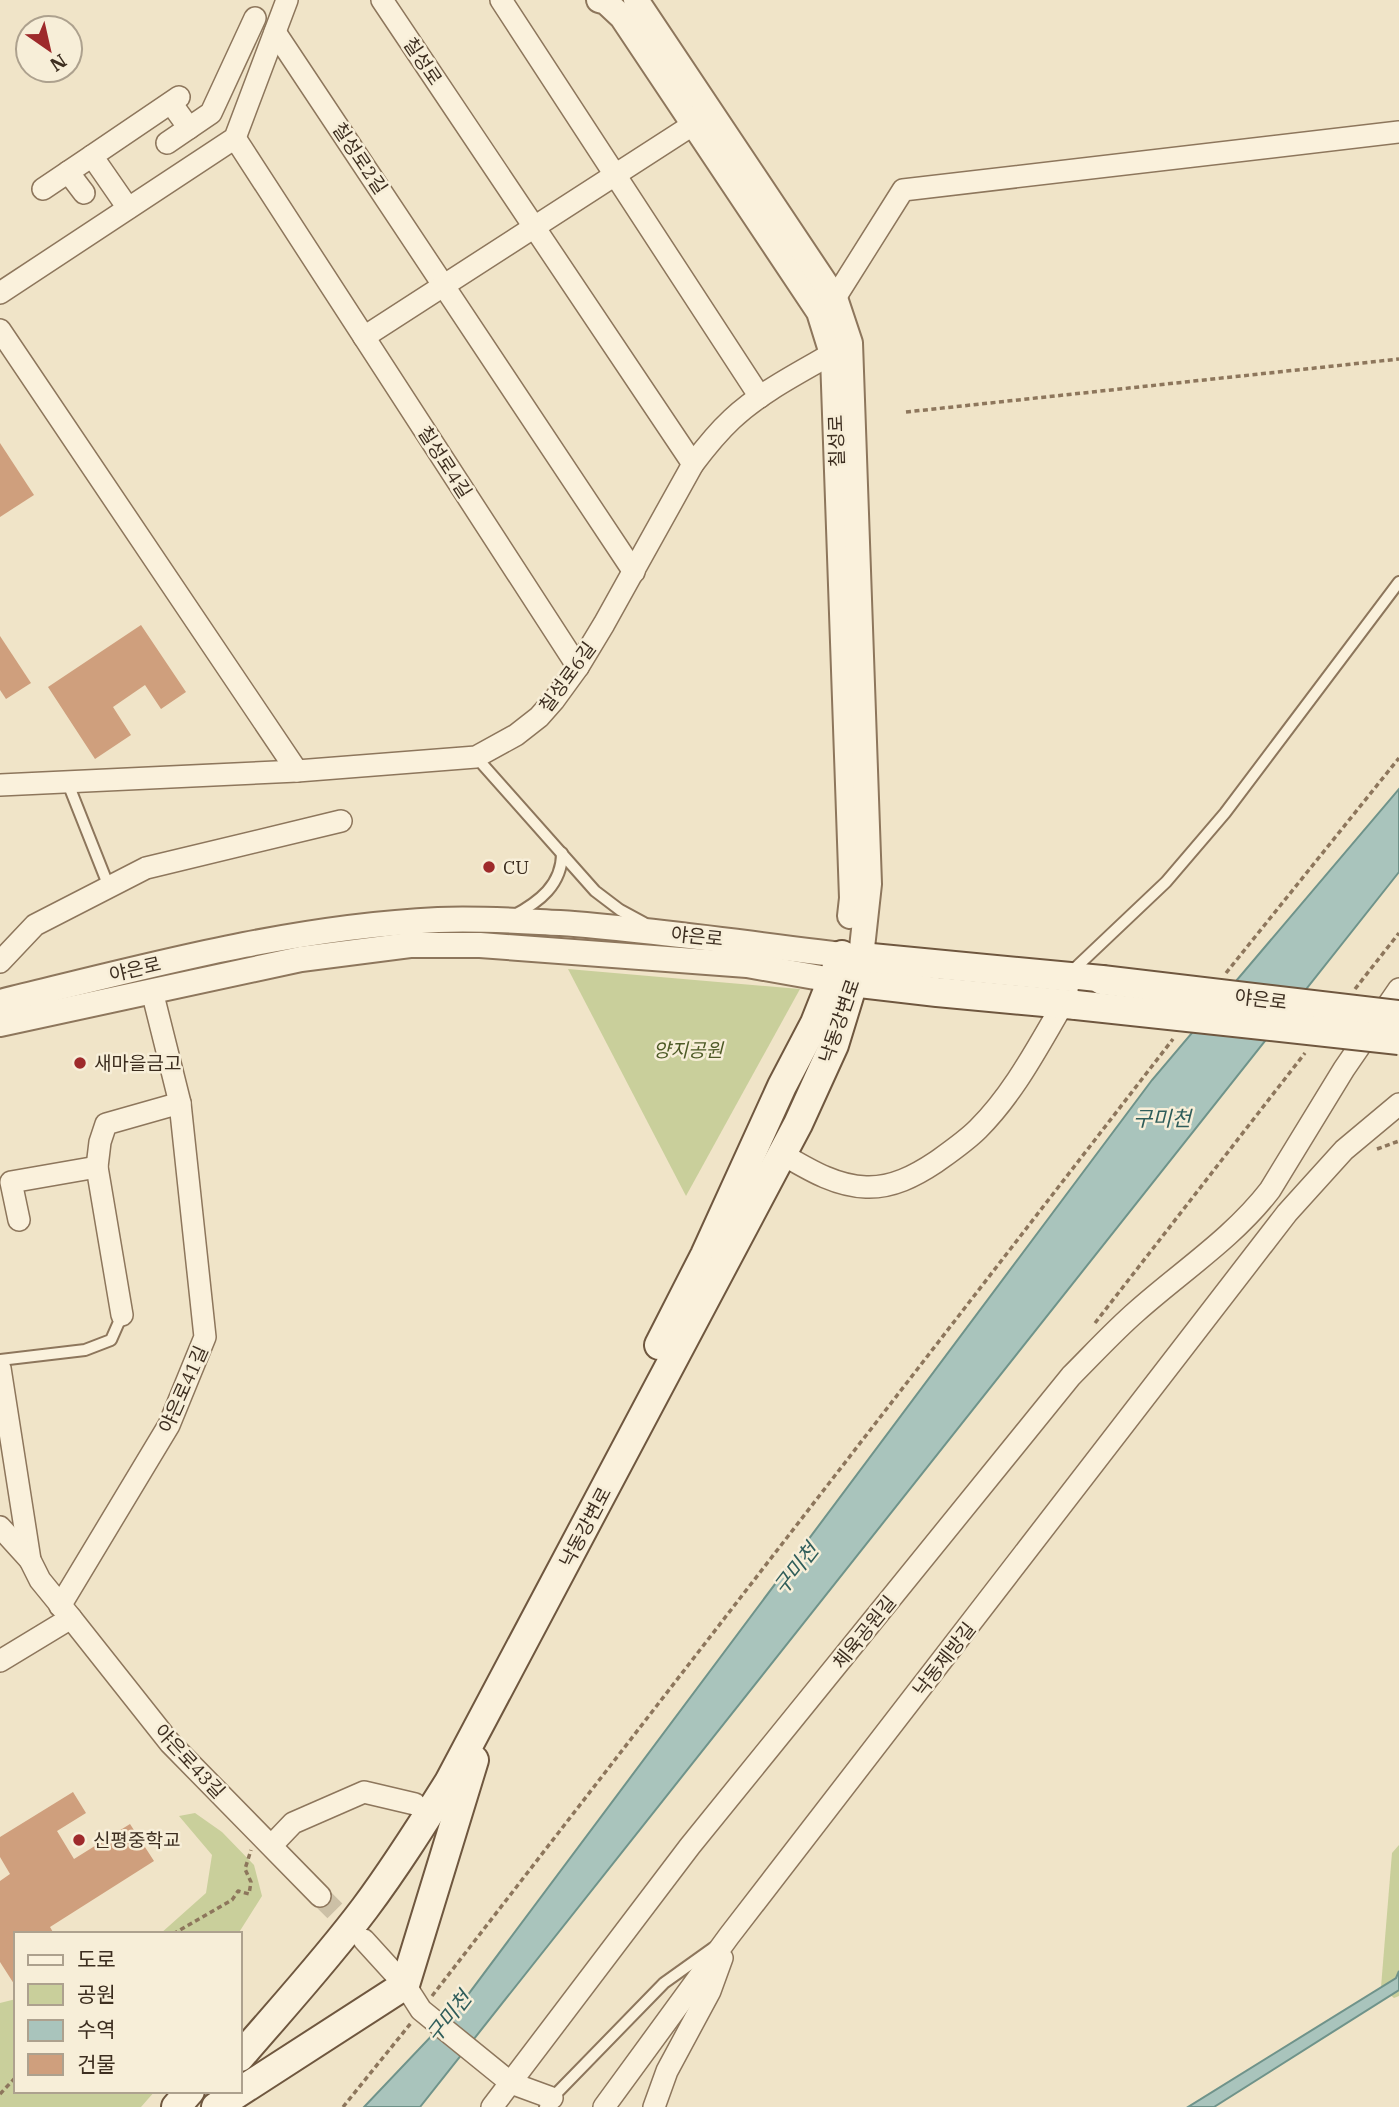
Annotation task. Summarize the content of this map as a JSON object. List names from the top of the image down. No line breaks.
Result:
{"streets":{"main road":["야은로","낙동강변로"],"street":["칠성로","칠성로2길","칠성로4길","칠성로6길","야은로41길","체육공원길","낙동제방길","야은로43길"]},"crossings":[["칠성로","칠성로6길"],["칠성로","야은로"],["칠성로","낙동강변로"],["칠성로4길","칠성로6길"],["야은로","낙동강변로"],["야은로","야은로41길"],["야은로41길","야은로43길"]],"water":["구미천"],"parks":["양지공원"],"places":["CU","새마을금고","신평중학교"],"legend":["도로","공원","수역","건물"],"north":"bottom right"}
